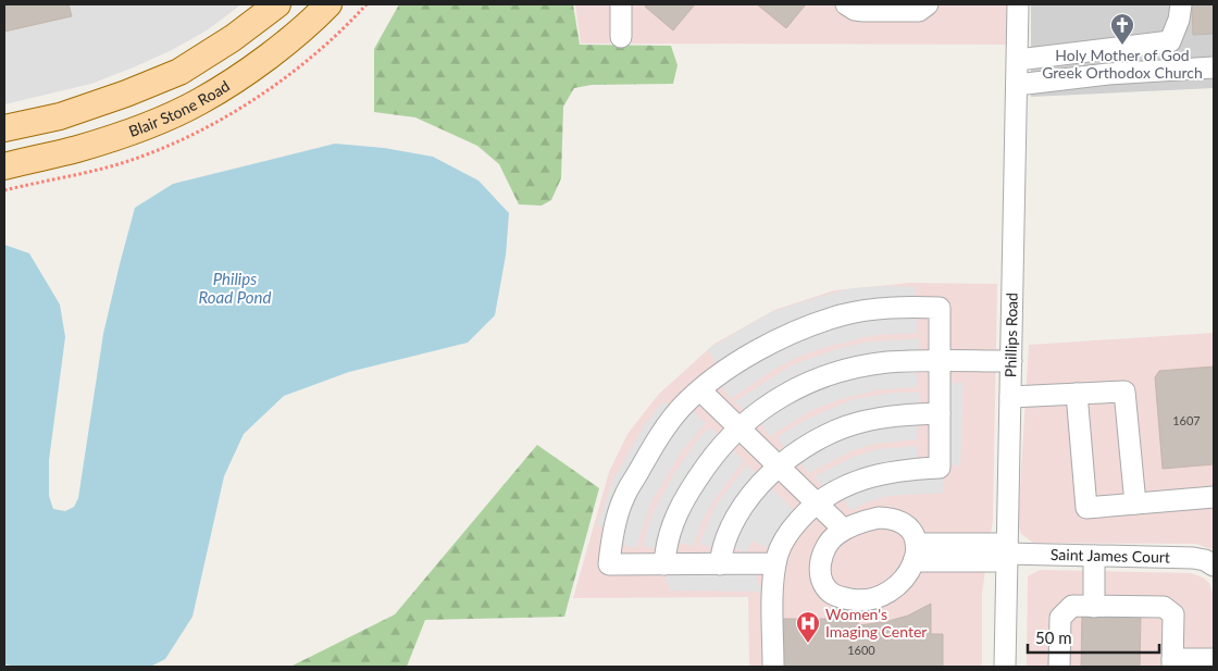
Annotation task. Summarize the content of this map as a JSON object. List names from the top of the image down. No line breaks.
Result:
{"streets":{"main road":["Blair Stone Road"],"street":["Phillips Road","Saint James Court"]},"crossings":[["Phillips Road","Saint James Court"]],"water":["Philips Road Pond"],"places":{"church":["Holy Mother of God Greek Orthodox Church"],"hospital":["Women's Imaging Center"]},"house_numbers":["1607","1600"],"scale_bar":"50 m"}
